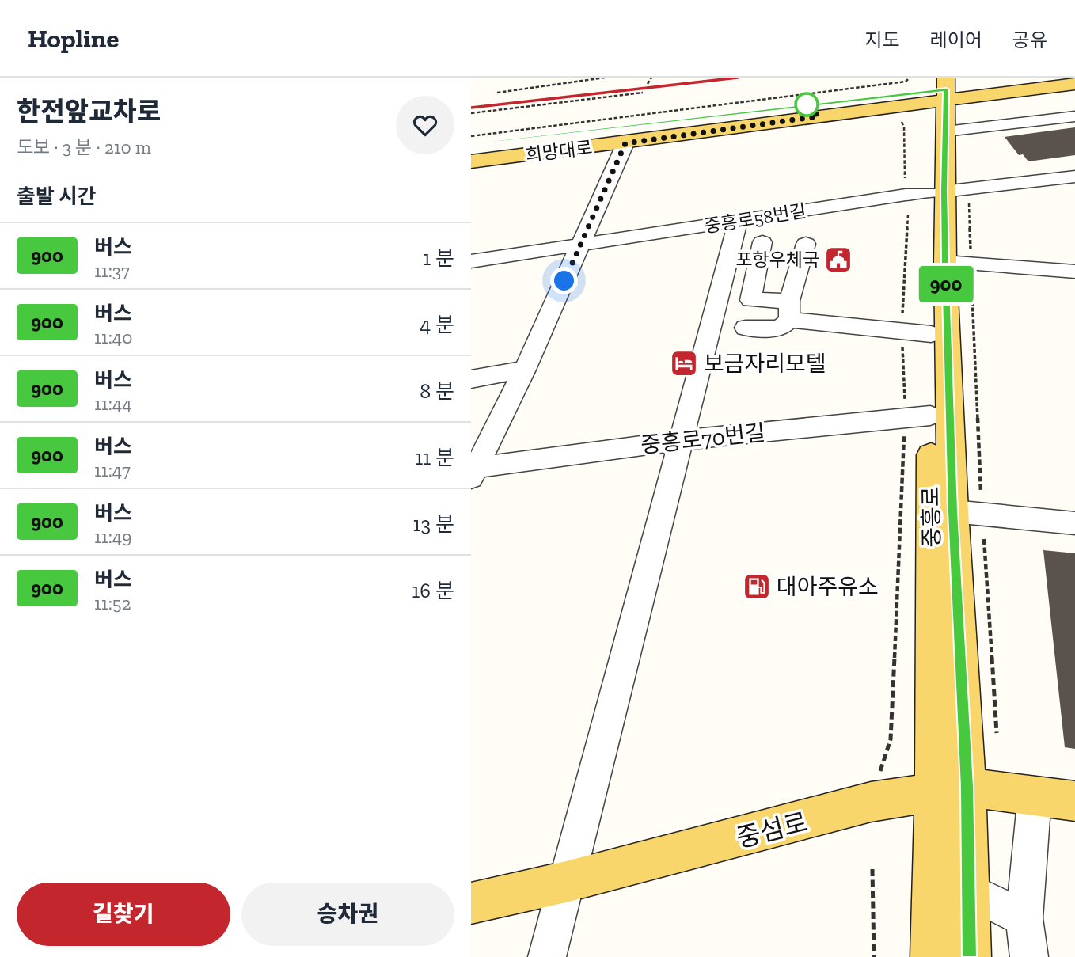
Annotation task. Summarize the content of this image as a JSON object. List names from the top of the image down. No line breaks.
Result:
{"streets":{"main road":["희망대로","중흥로","중섬로"],"street":["중흥로58번길","중흥로70번길"]},"crossings":[["희망대로","중흥로"],["중흥로58번길","중흥로"],["중흥로70번길","중흥로"],["중흥로","중섬로"]],"places":{"public building":["포항우체국"],"hotel":["보금자리모텔"],"fuel station":["대아주유소"]},"lines":["bus line 900"],"page":{"header":"Hopline","nav":["지도","레이어","공유"],"heading":[["한전앞교차로","도보 · 3 분 · 210 m"],"출발 시간"],"on_map":"900","list":[{"mark":"900","name":"버스","note":"11:37","value":"1 분"},{"mark":"900","name":"버스","note":"11:40","value":"4 분"},{"mark":"900","name":"버스","note":"11:44","value":"8 분"},{"mark":"900","name":"버스","note":"11:47","value":"11 분"},{"mark":"900","name":"버스","note":"11:49","value":"13 분"},{"mark":"900","name":"버스","note":"11:52","value":"16 분"}],"buttons":["길찾기","승차권"]}}
